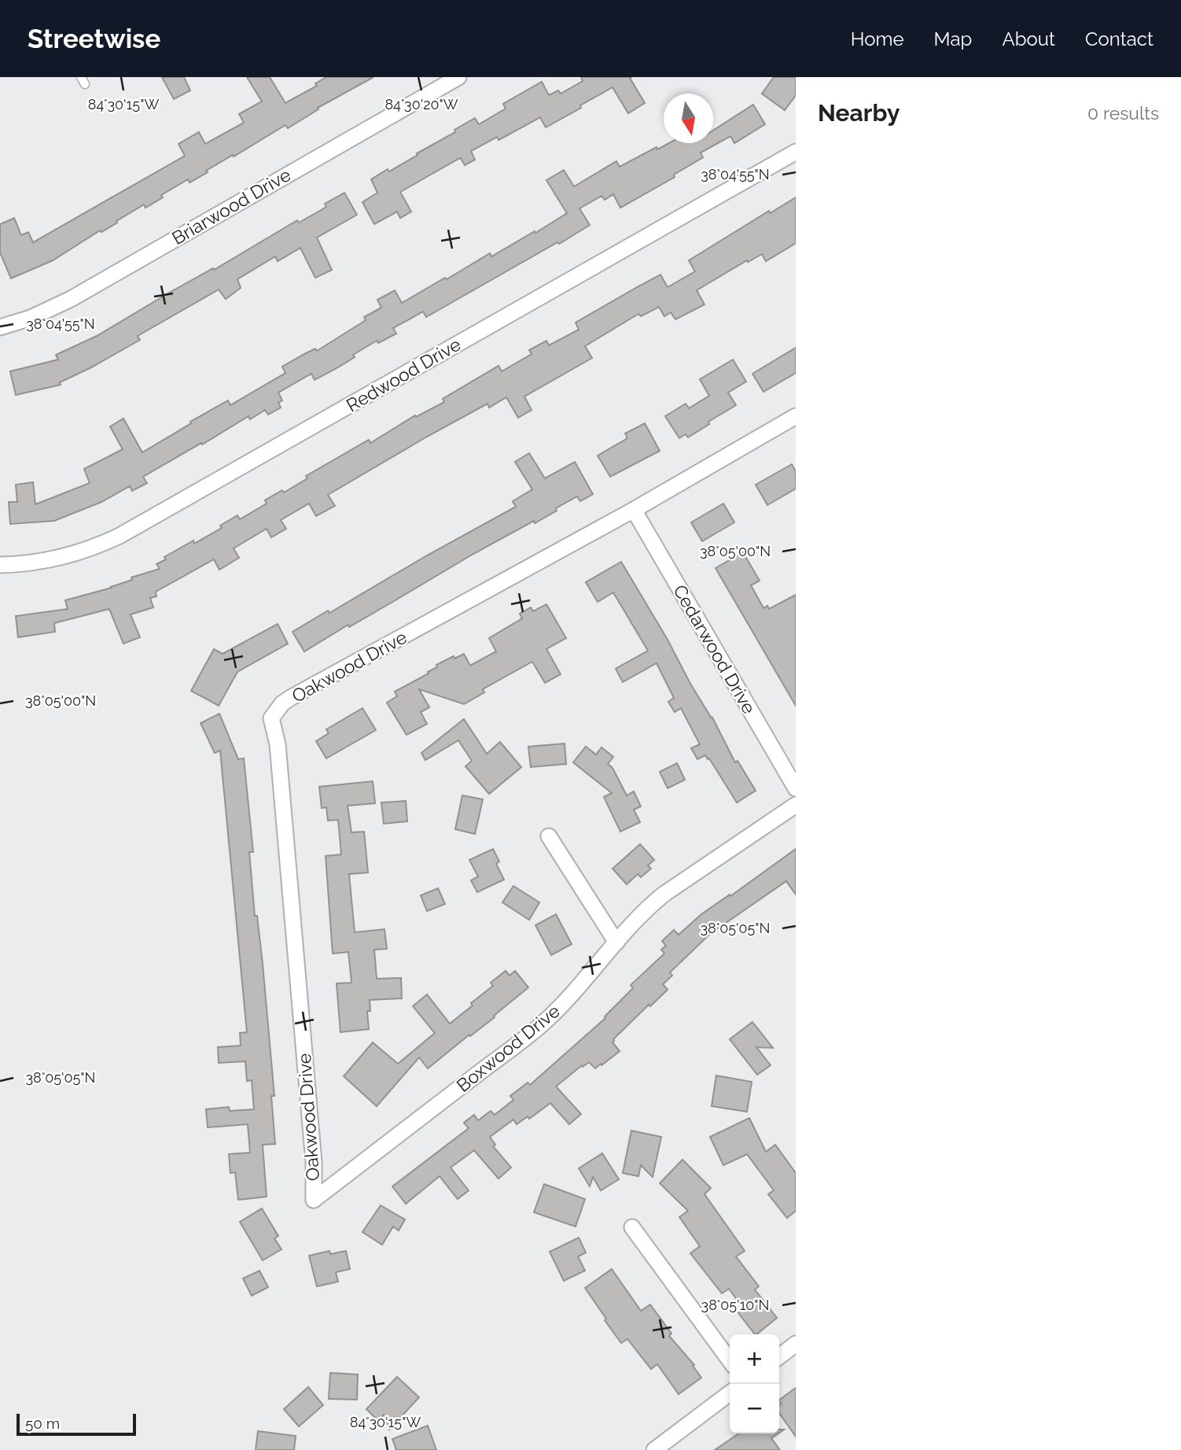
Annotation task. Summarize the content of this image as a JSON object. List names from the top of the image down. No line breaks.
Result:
{"streets":{"street":["Briarwood Drive","Redwood Drive","Cedarwood Drive","Oakwood Drive","Boxwood Drive"]},"crossings":[["Cedarwood Drive","Oakwood Drive"],["Oakwood Drive","Boxwood Drive"]],"scale_bar":"50 m","north":"bottom","page":{"header":"Streetwise","nav":["Home","Map","About","Contact"],"heading":["Nearby","0 results"],"map_buttons":["+","−"],"scale":"50 m"},"coordinates":["84°30'15\"W","84°30'20\"W","38°04'55\"N","38°05'00\"N","38°05'05\"N","38°05'10\"N"]}
